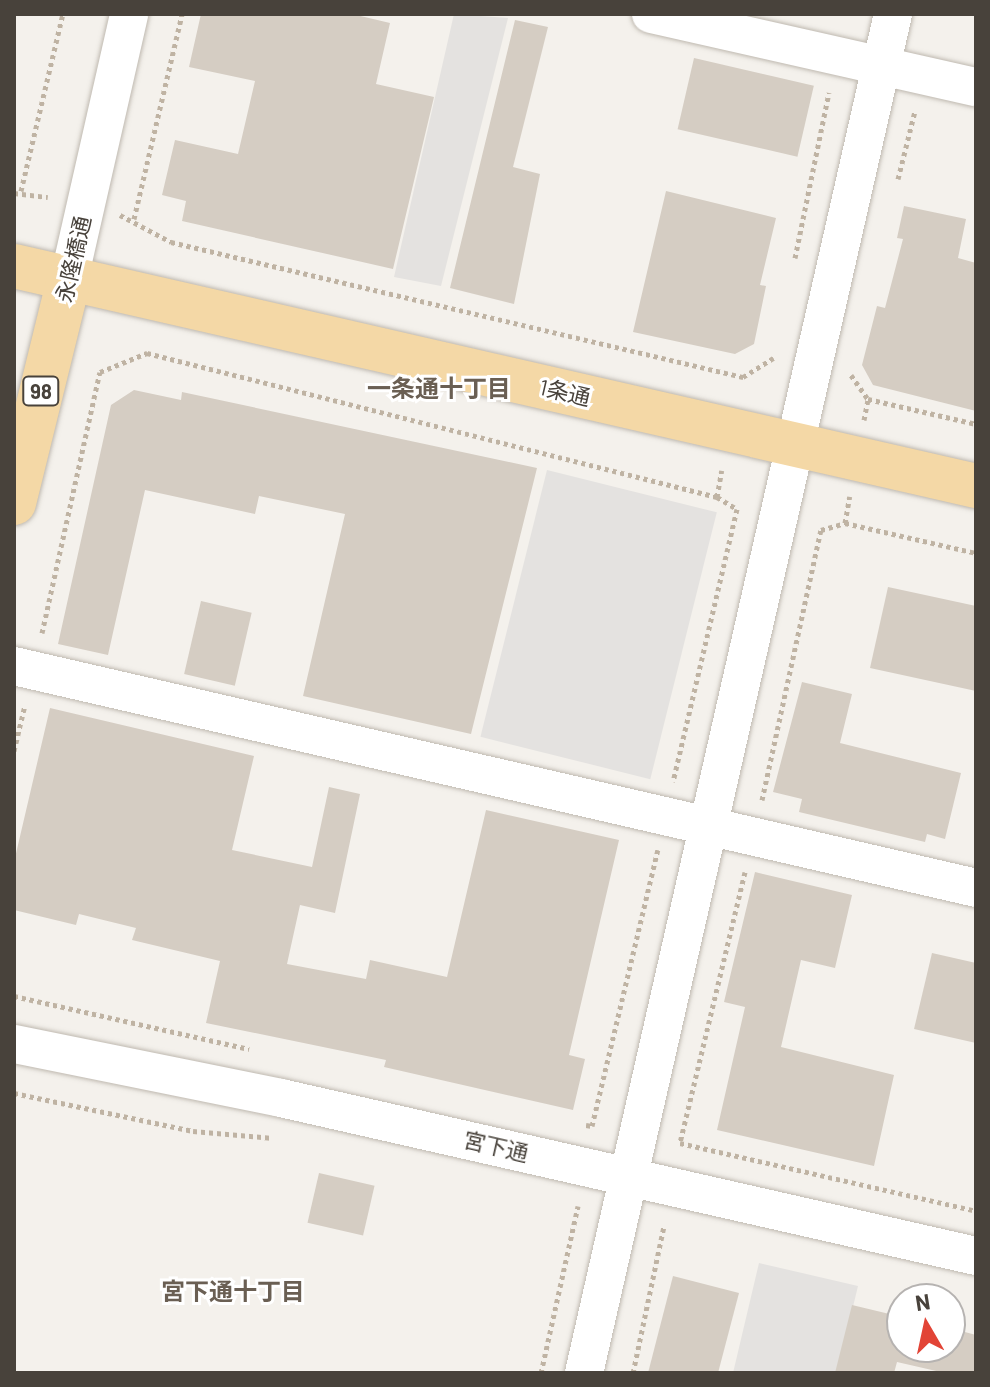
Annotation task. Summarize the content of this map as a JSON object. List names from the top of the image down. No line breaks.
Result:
{"streets":{"main road":["永隆橋通","98","1条通"],"street":["宮下通"]},"crossings":[["永隆橋通","1条通"]],"districts":["一条通十丁目","宮下通十丁目"],"north":"top"}
